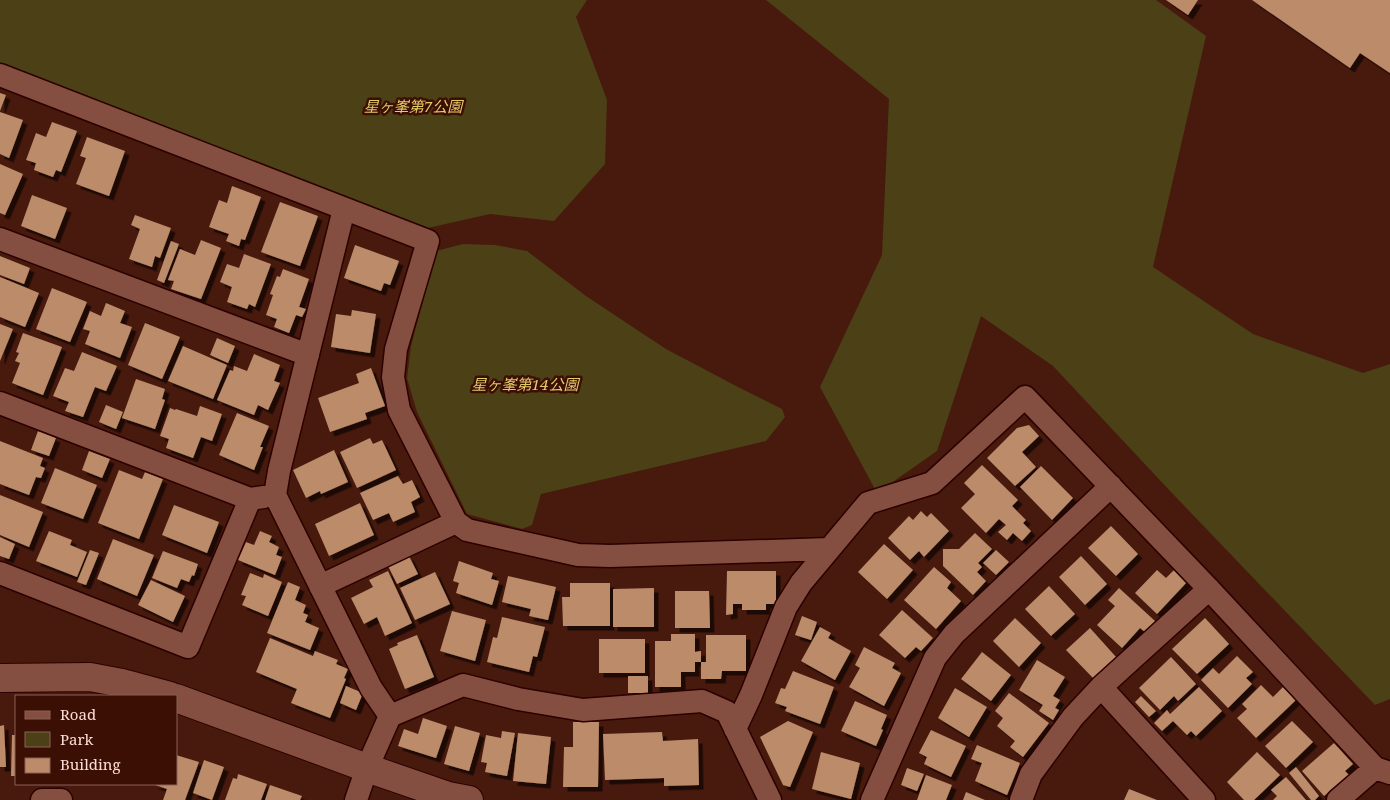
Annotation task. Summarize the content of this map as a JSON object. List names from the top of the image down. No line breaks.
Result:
{"parks":["星ヶ峯第7公園","星ヶ峯第14公園"],"legend":["Road","Park","Building"]}
